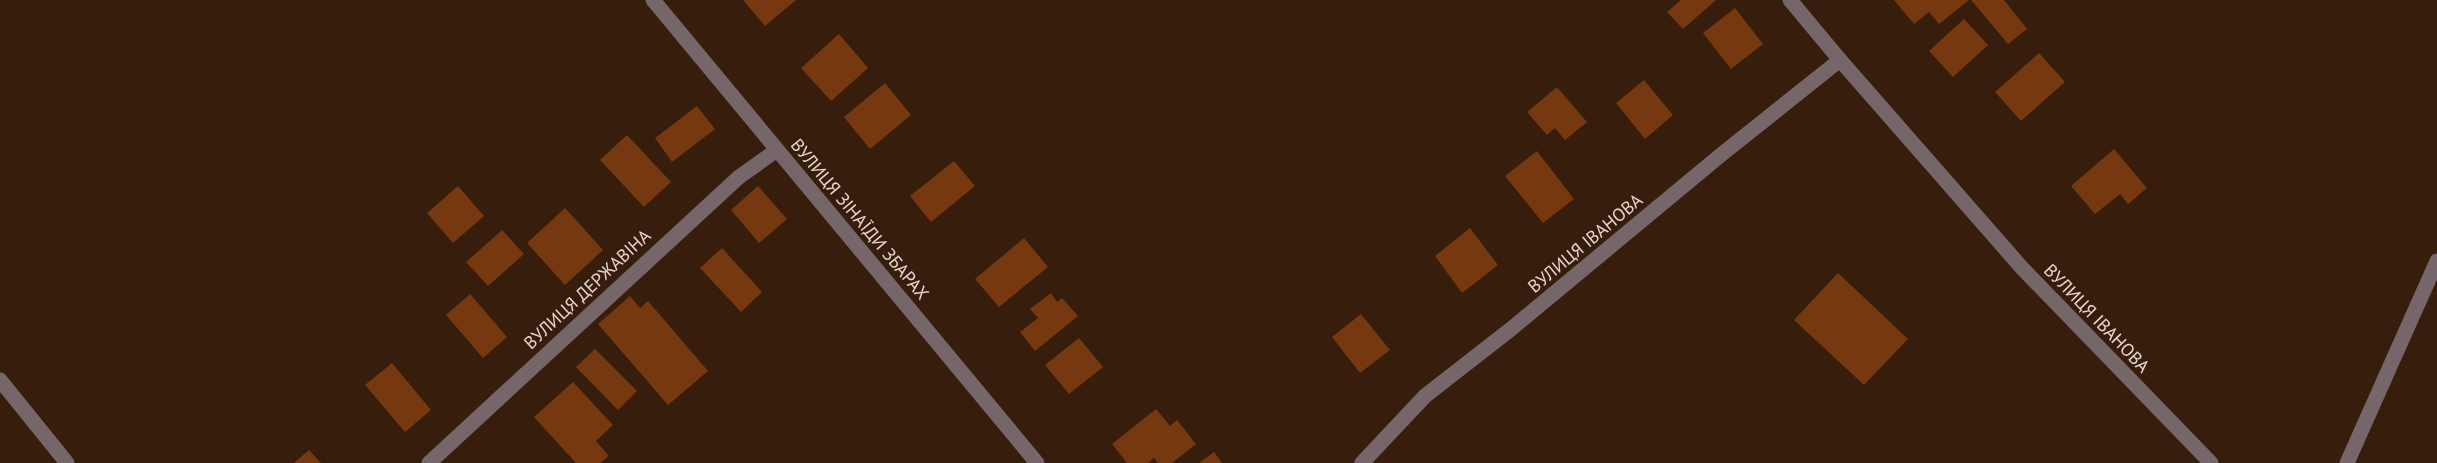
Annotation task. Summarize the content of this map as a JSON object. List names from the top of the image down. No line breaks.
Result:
{"streets":{"street":["ВУЛИЦЯ ЗІНАЇДИ ЗБАРАХ","ВУЛИЦЯ ІВАНОВА","ВУЛИЦЯ ДЕРЖАВІНА"]},"crossings":[["ВУЛИЦЯ ЗІНАЇДИ ЗБАРАХ","ВУЛИЦЯ ДЕРЖАВІНА"]]}
